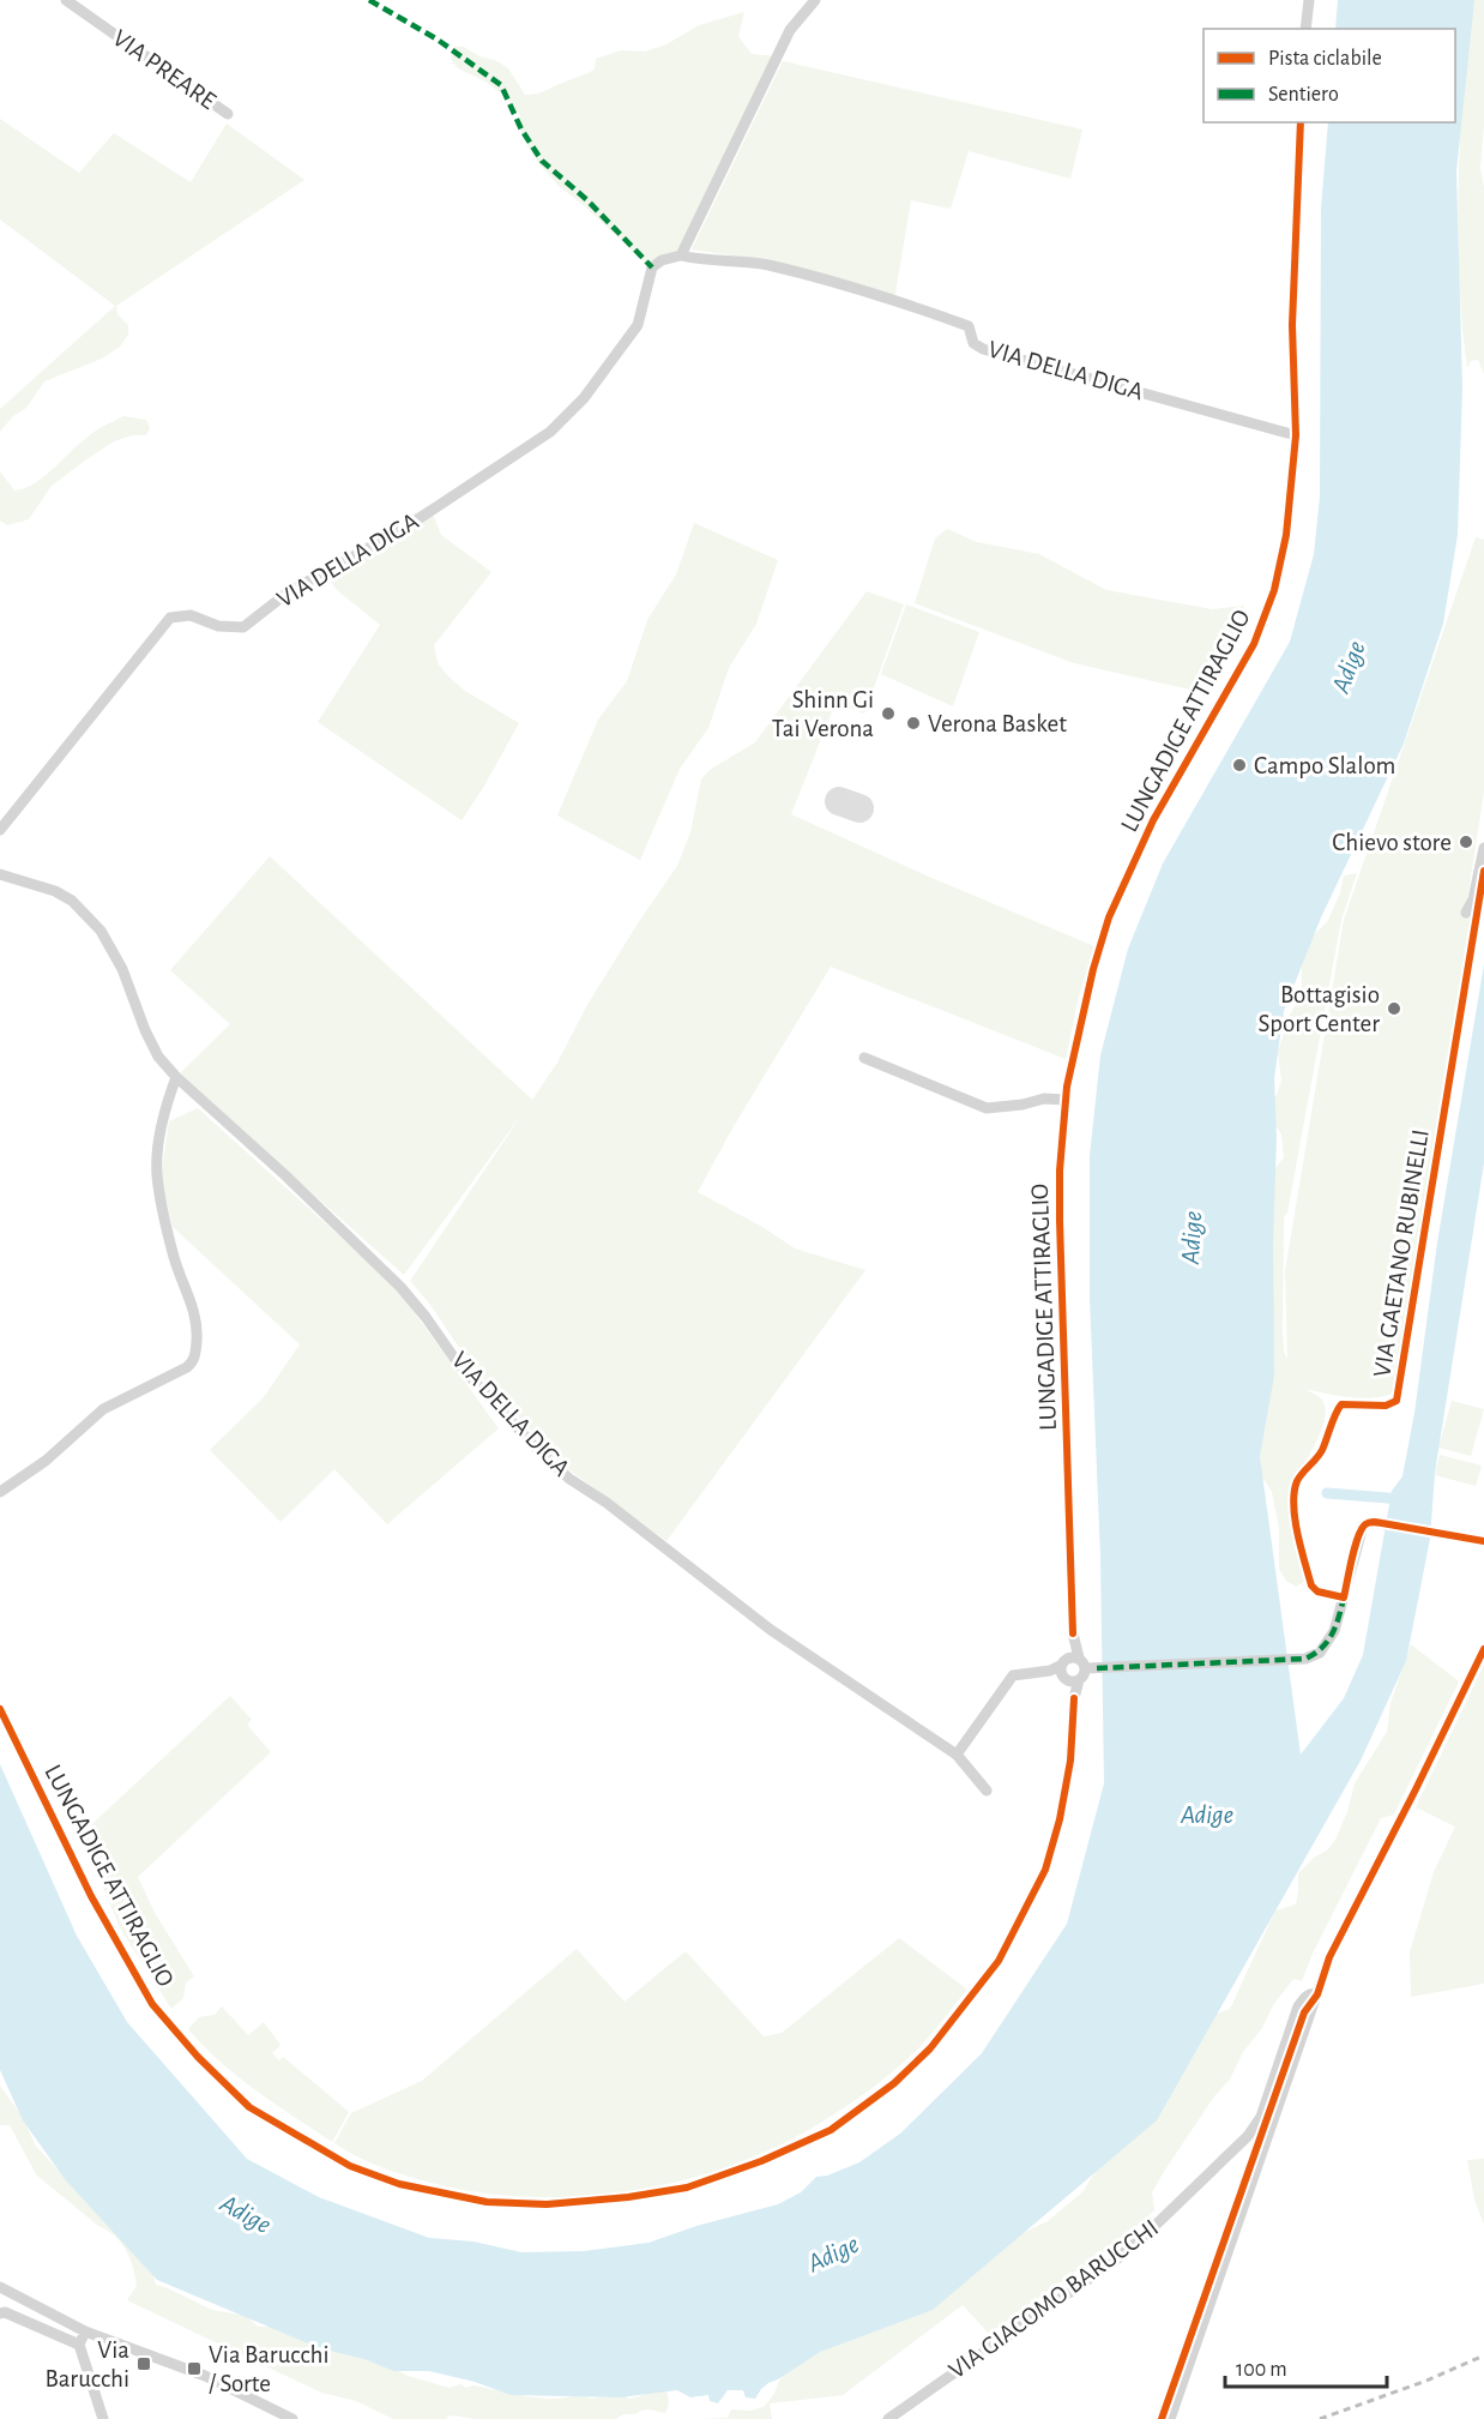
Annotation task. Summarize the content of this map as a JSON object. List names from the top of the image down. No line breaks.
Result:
{"streets":{"street":["VIA PREARE","VIA DELLA DIGA","LUNGADIGE ATTIRAGLIO","VIA GIACOMO BARUCCHI"],"cycle path":["VIA GAETANO RUBINELLI"]},"crossings":[["VIA DELLA DIGA","LUNGADIGE ATTIRAGLIO"]],"water":["Adige"],"places":{"other":["Shinn Gi Tai Verona","Verona Basket","Campo Slalom","Chievo store","Bottagisio Sport Center"],"transit":["Via Barucchi","Via Barucchi / Sorte"]},"legend":["Pista ciclabile","Sentiero"],"scale_bar":"100 m"}
